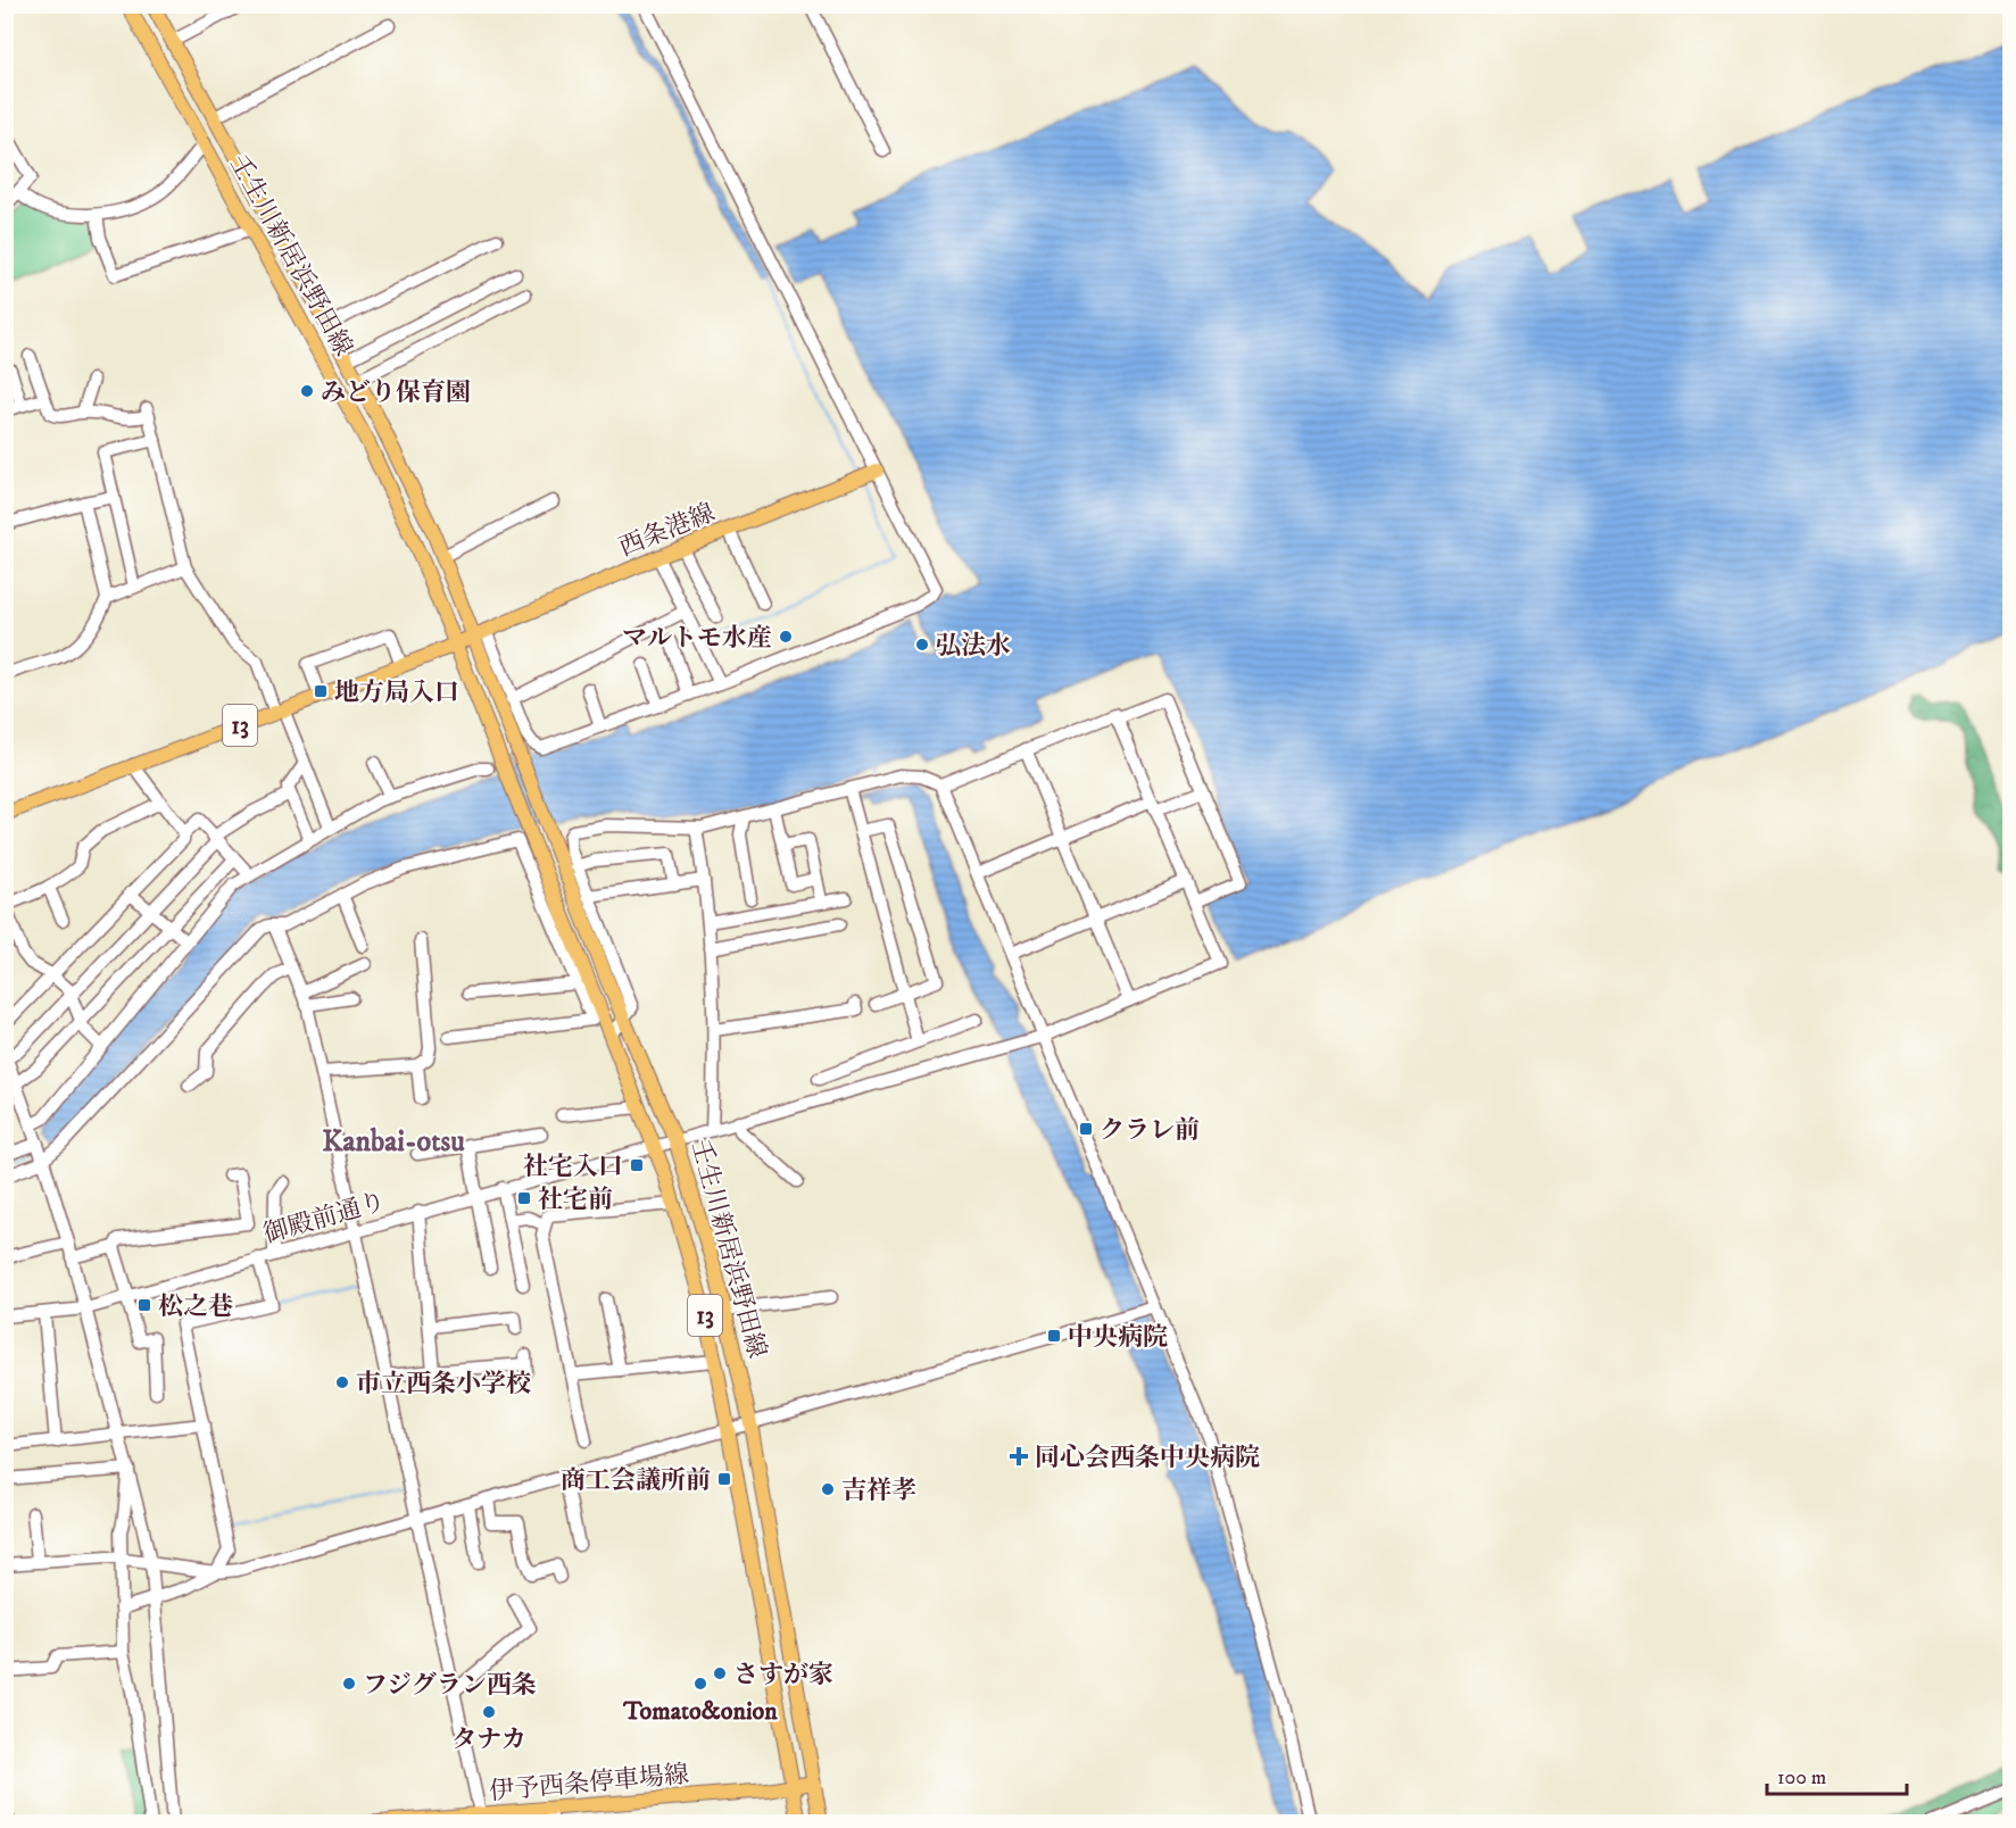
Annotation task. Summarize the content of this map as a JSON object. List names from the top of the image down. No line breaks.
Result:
{"streets":{"main road":["壬生川新居浜野田線","西条港線","13","伊予西条停車場線"],"street":["御殿前通り"]},"crossings":[["壬生川新居浜野田線","西条港線"],["壬生川新居浜野田線","13"],["壬生川新居浜野田線","御殿前通り"],["壬生川新居浜野田線","伊予西条停車場線"],["西条港線","13"]],"districts":["Kanbai-otsu"],"places":{"other":["みどり保育園","マルトモ水産","弘法水","市立西条小学校","吉祥孝","さすが家","フジグラン西条","Tomato&onion","タナカ"],"transit":["地方局入口","クラレ前","社宅入口","社宅前","松之巷","中央病院","商工会議所前"],"health":["同心会西条中央病院"]},"scale_bar":"100 m"}
